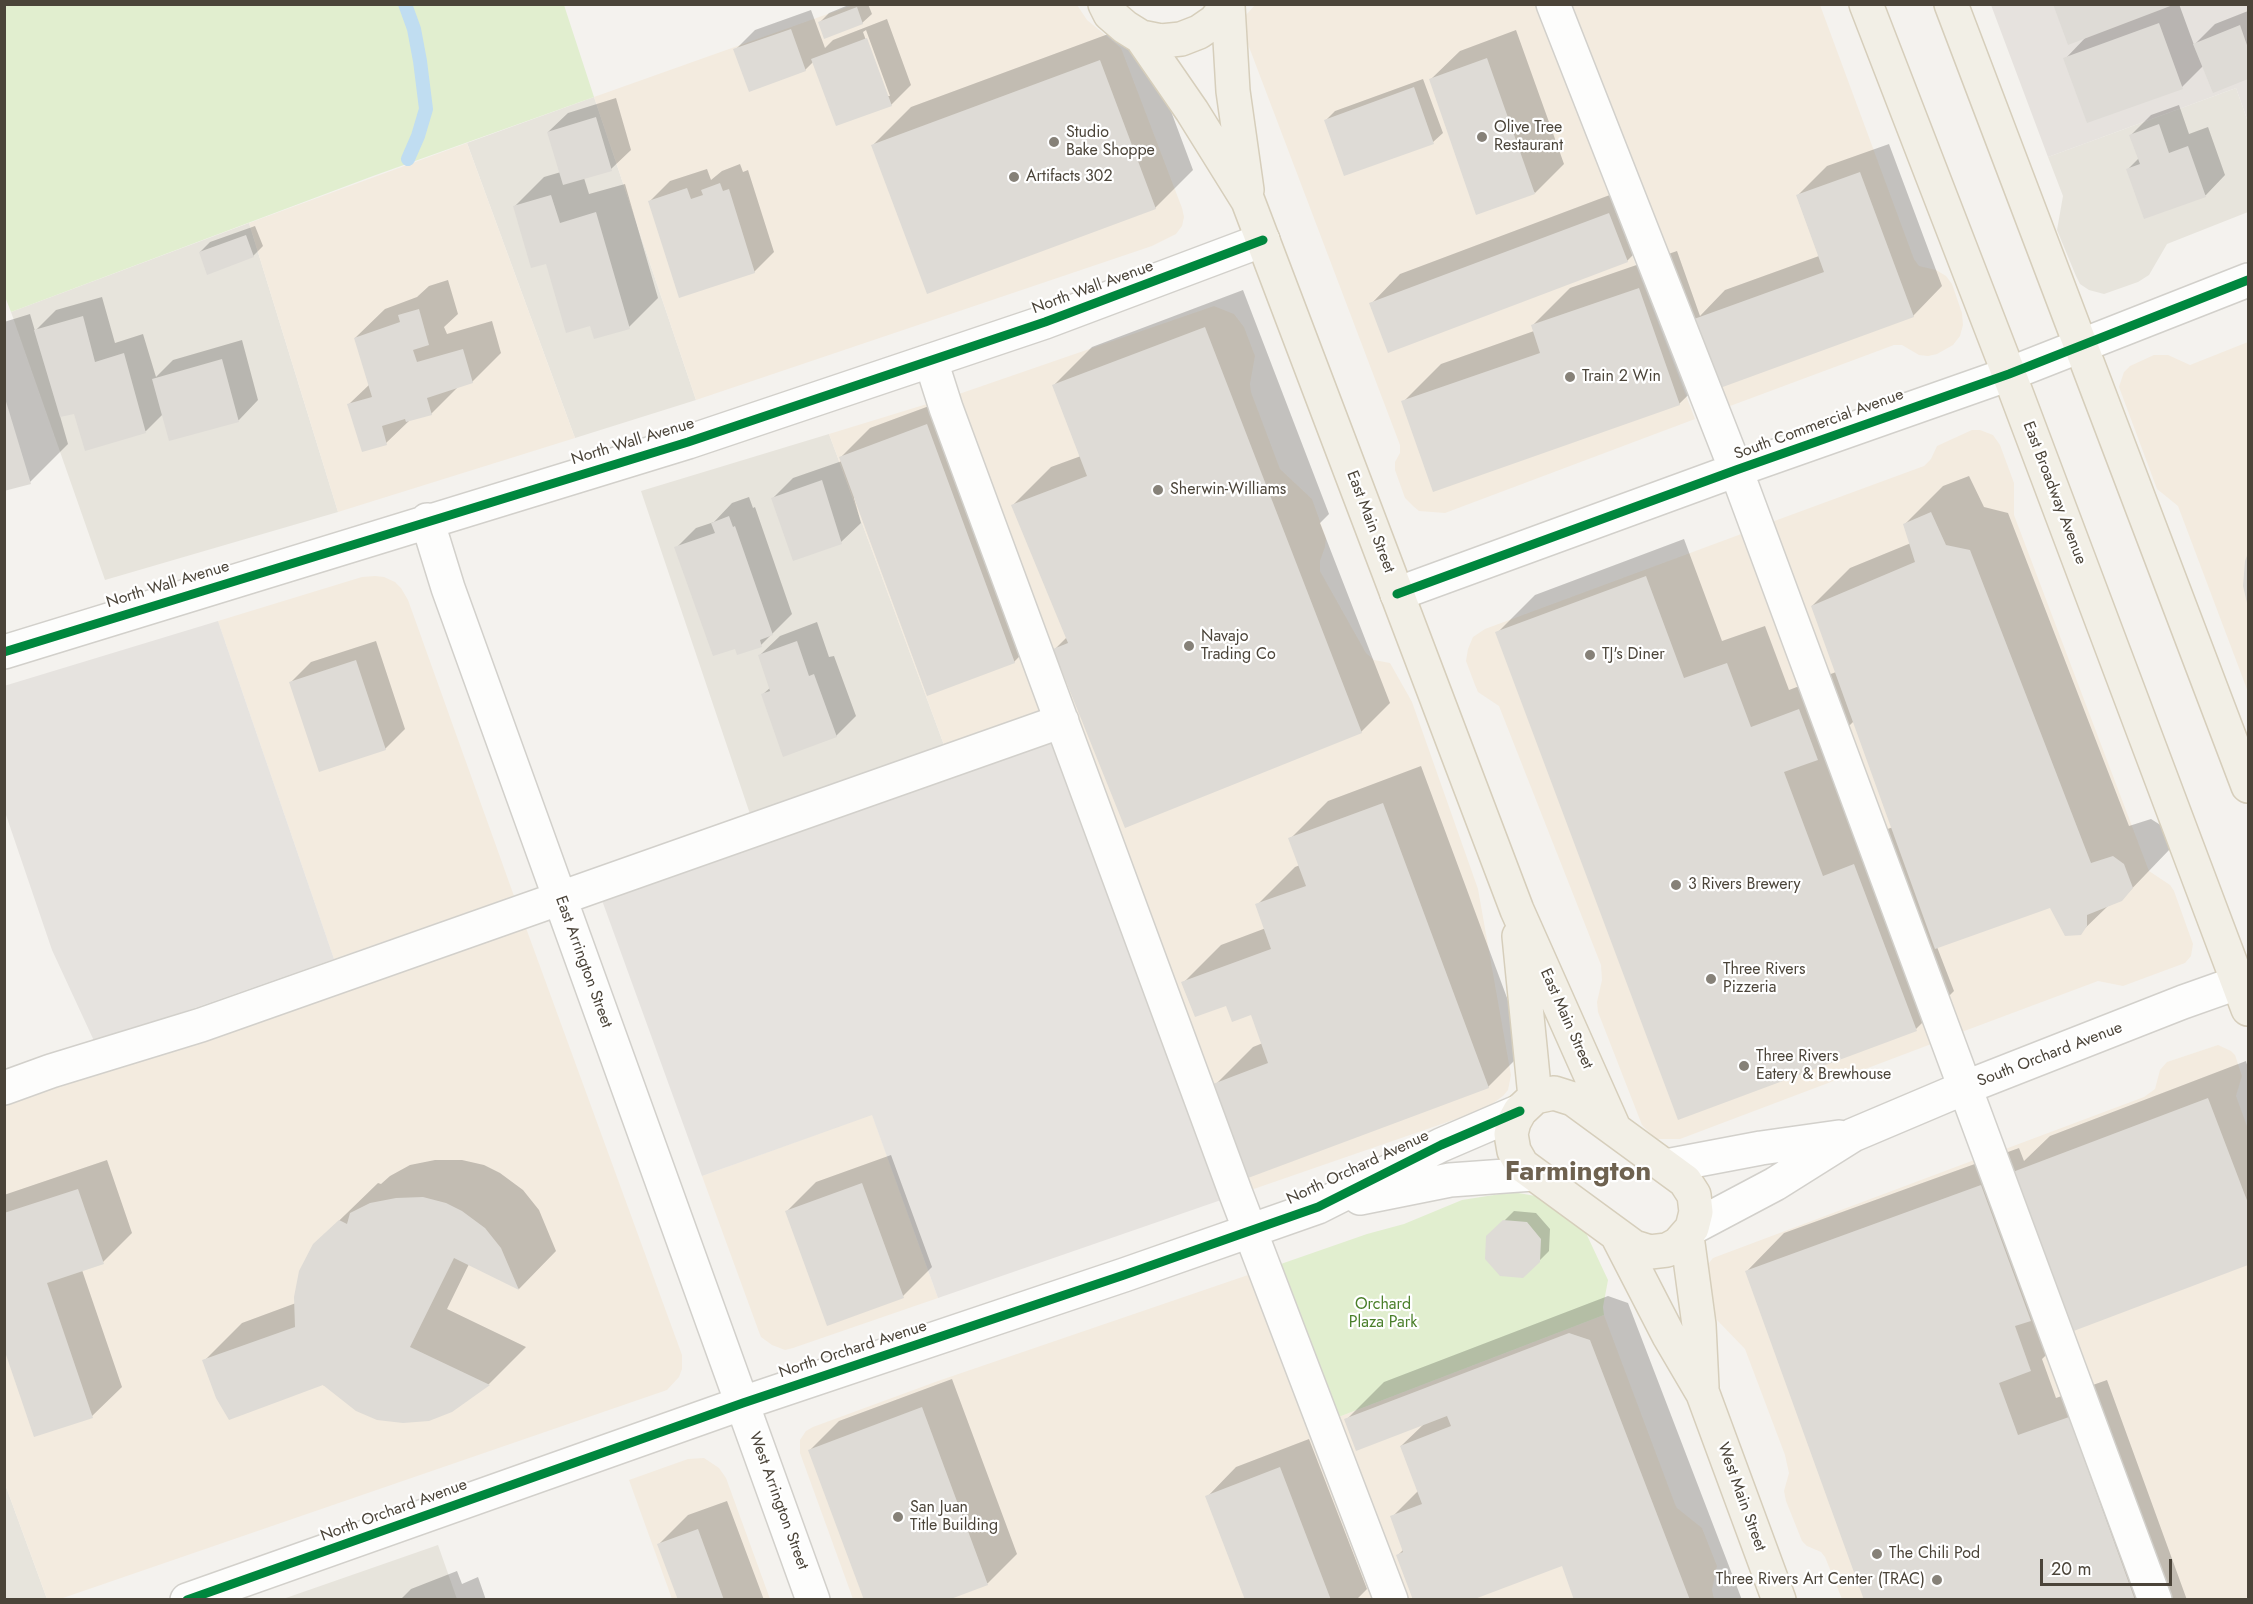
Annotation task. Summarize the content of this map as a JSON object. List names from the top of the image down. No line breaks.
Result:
{"streets":{"main road":["East Broadway Avenue","East Main Street","West Main Street"],"street":["North Wall Avenue","South Commercial Avenue","East Arrington Street","South Orchard Avenue","North Orchard Avenue","West Arrington Street"]},"crossings":[["North Wall Avenue","East Main Street"],["North Wall Avenue","East Arrington Street"],["South Commercial Avenue","East Broadway Avenue"],["South Commercial Avenue","East Main Street"],["East Broadway Avenue","South Orchard Avenue"],["East Main Street","North Orchard Avenue"],["East Main Street","West Main Street"],["East Arrington Street","North Orchard Avenue"],["East Arrington Street","West Arrington Street"],["South Orchard Avenue","West Main Street"],["North Orchard Avenue","West Main Street"],["North Orchard Avenue","West Arrington Street"]],"districts":["Farmington"],"parks":["Orchard Plaza Park"],"places":["Olive Tree Restaurant","Studio Bake Shoppe","Artifacts 302","Train 2 Win","Sherwin-Williams","Navajo Trading Co","TJ's Diner","3 Rivers Brewery","Three Rivers Pizzeria","Three Rivers Eatery & Brewhouse","San Juan Title Building","The Chili Pod","Three Rivers Art Center (TRAC)"],"scale_bar":"20 m"}
